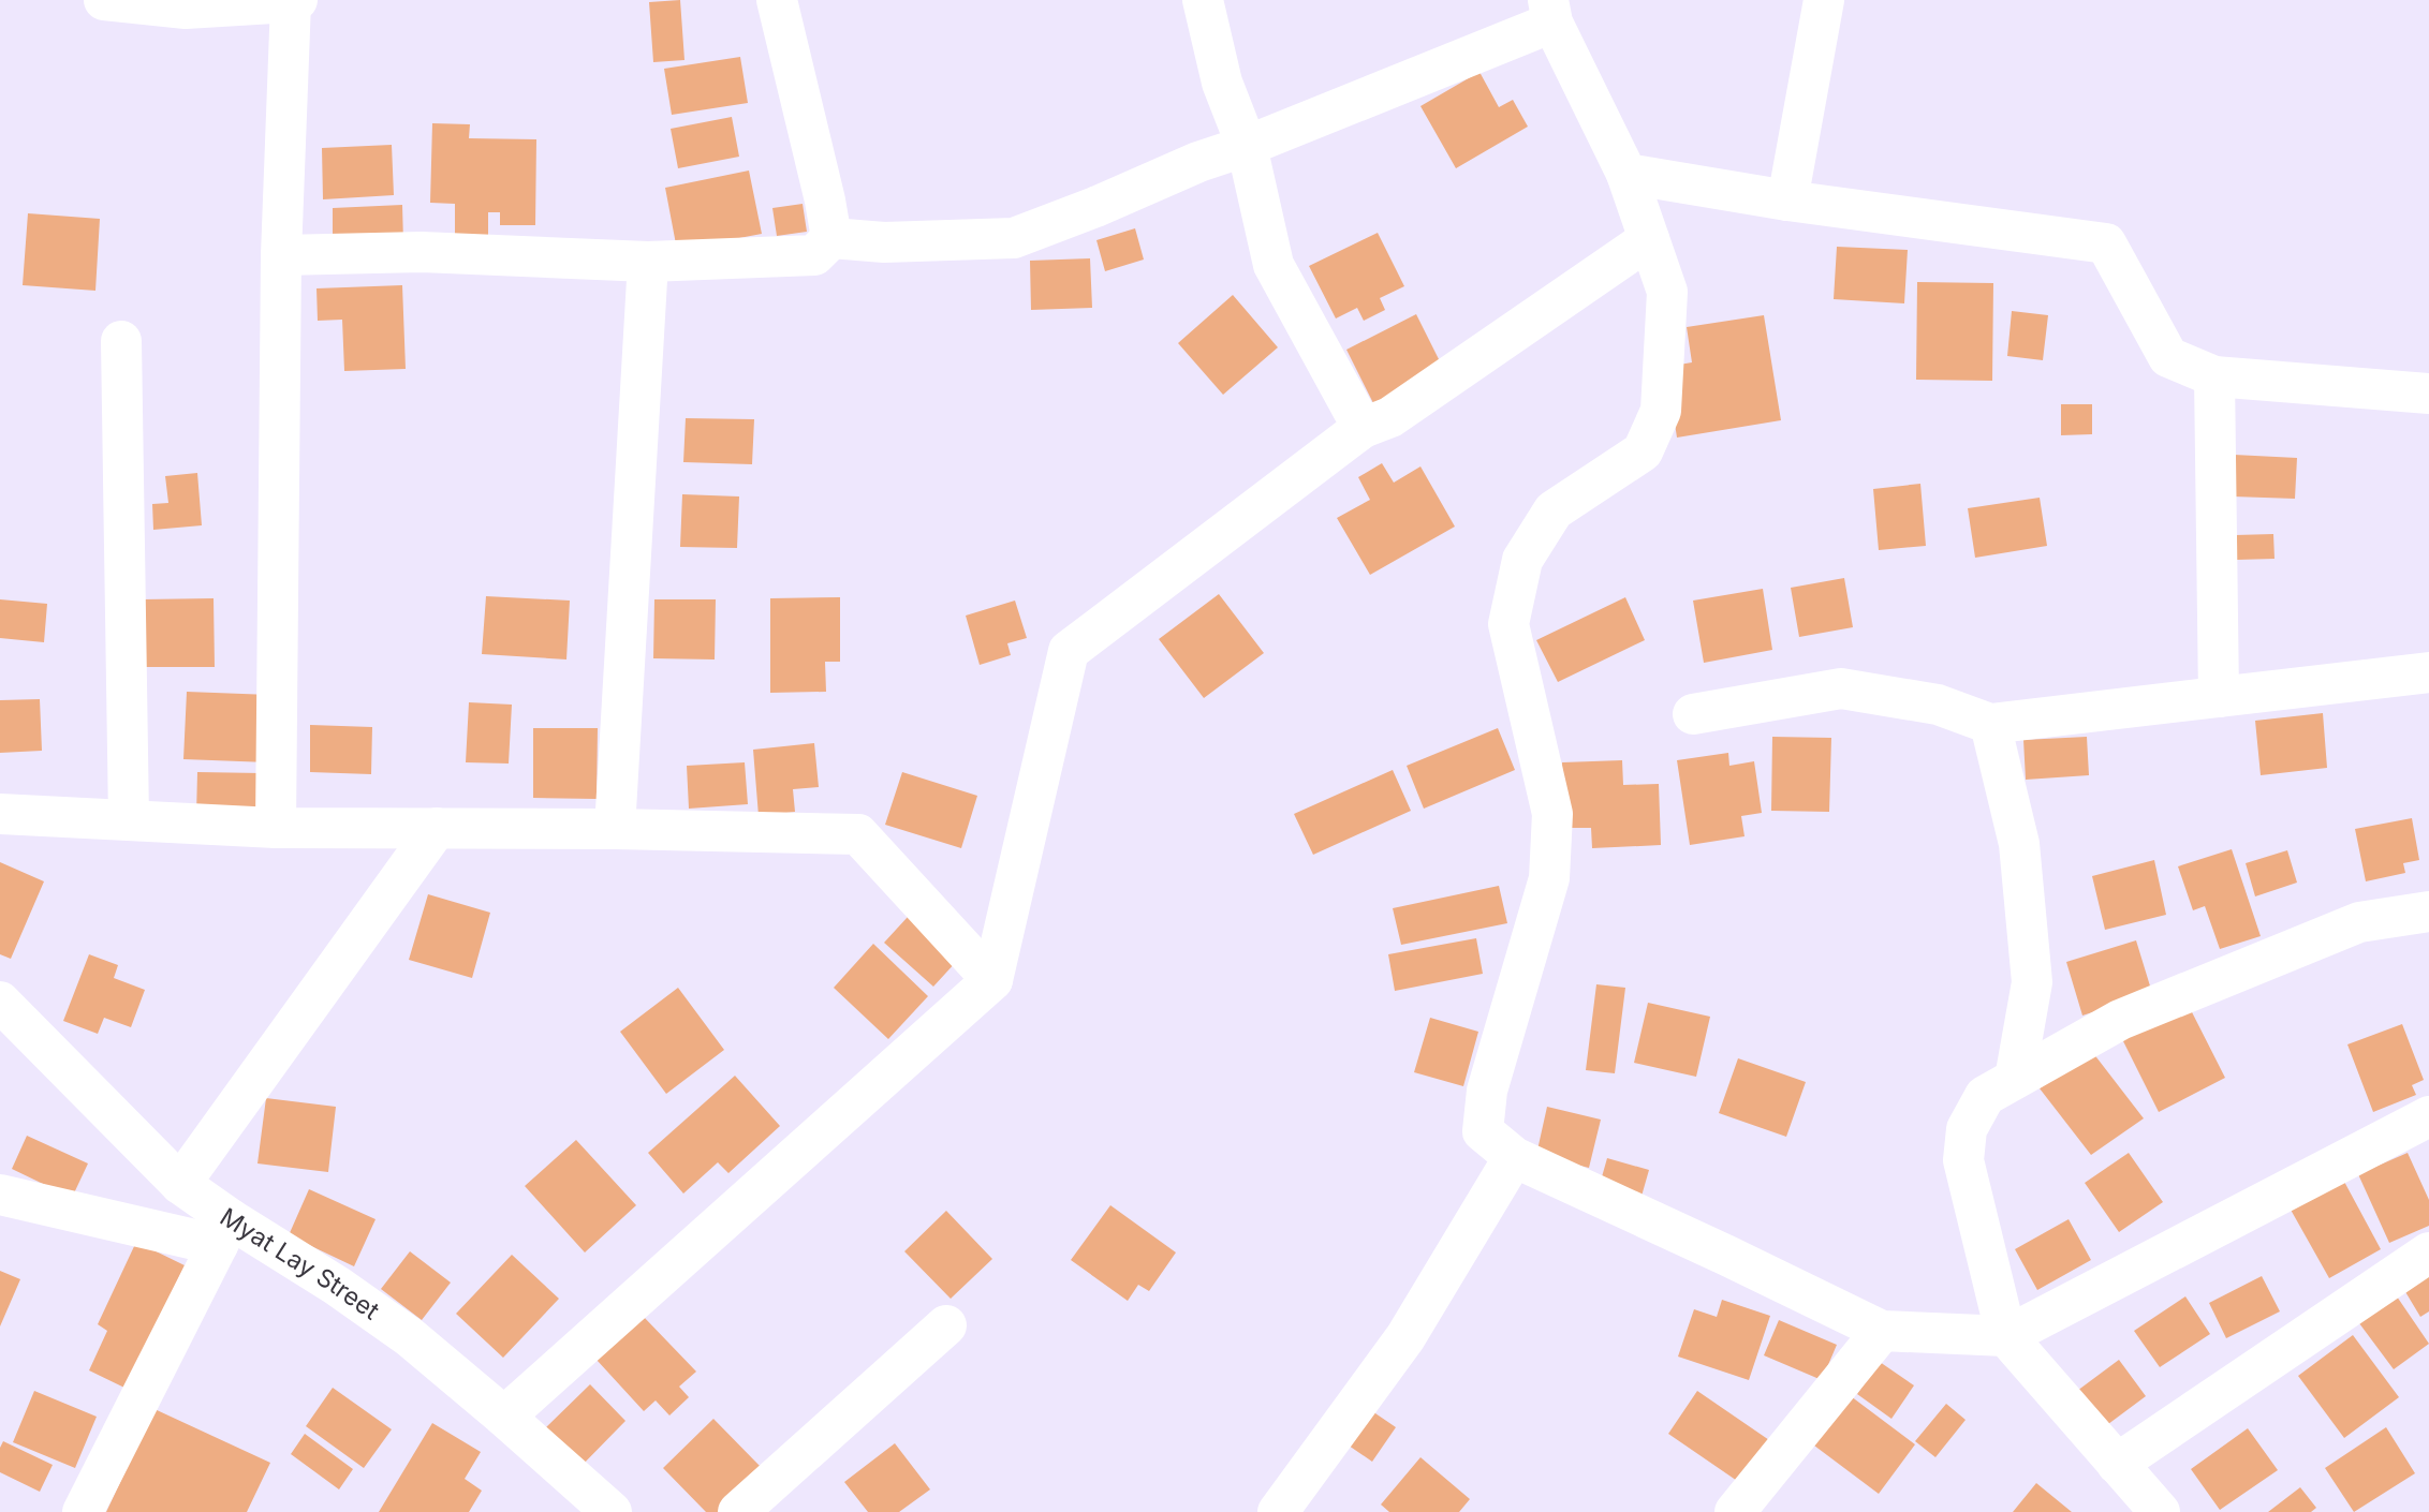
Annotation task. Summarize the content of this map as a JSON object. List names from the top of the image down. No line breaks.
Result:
{"streets":{"street":["Myat Lay Street"]}}
